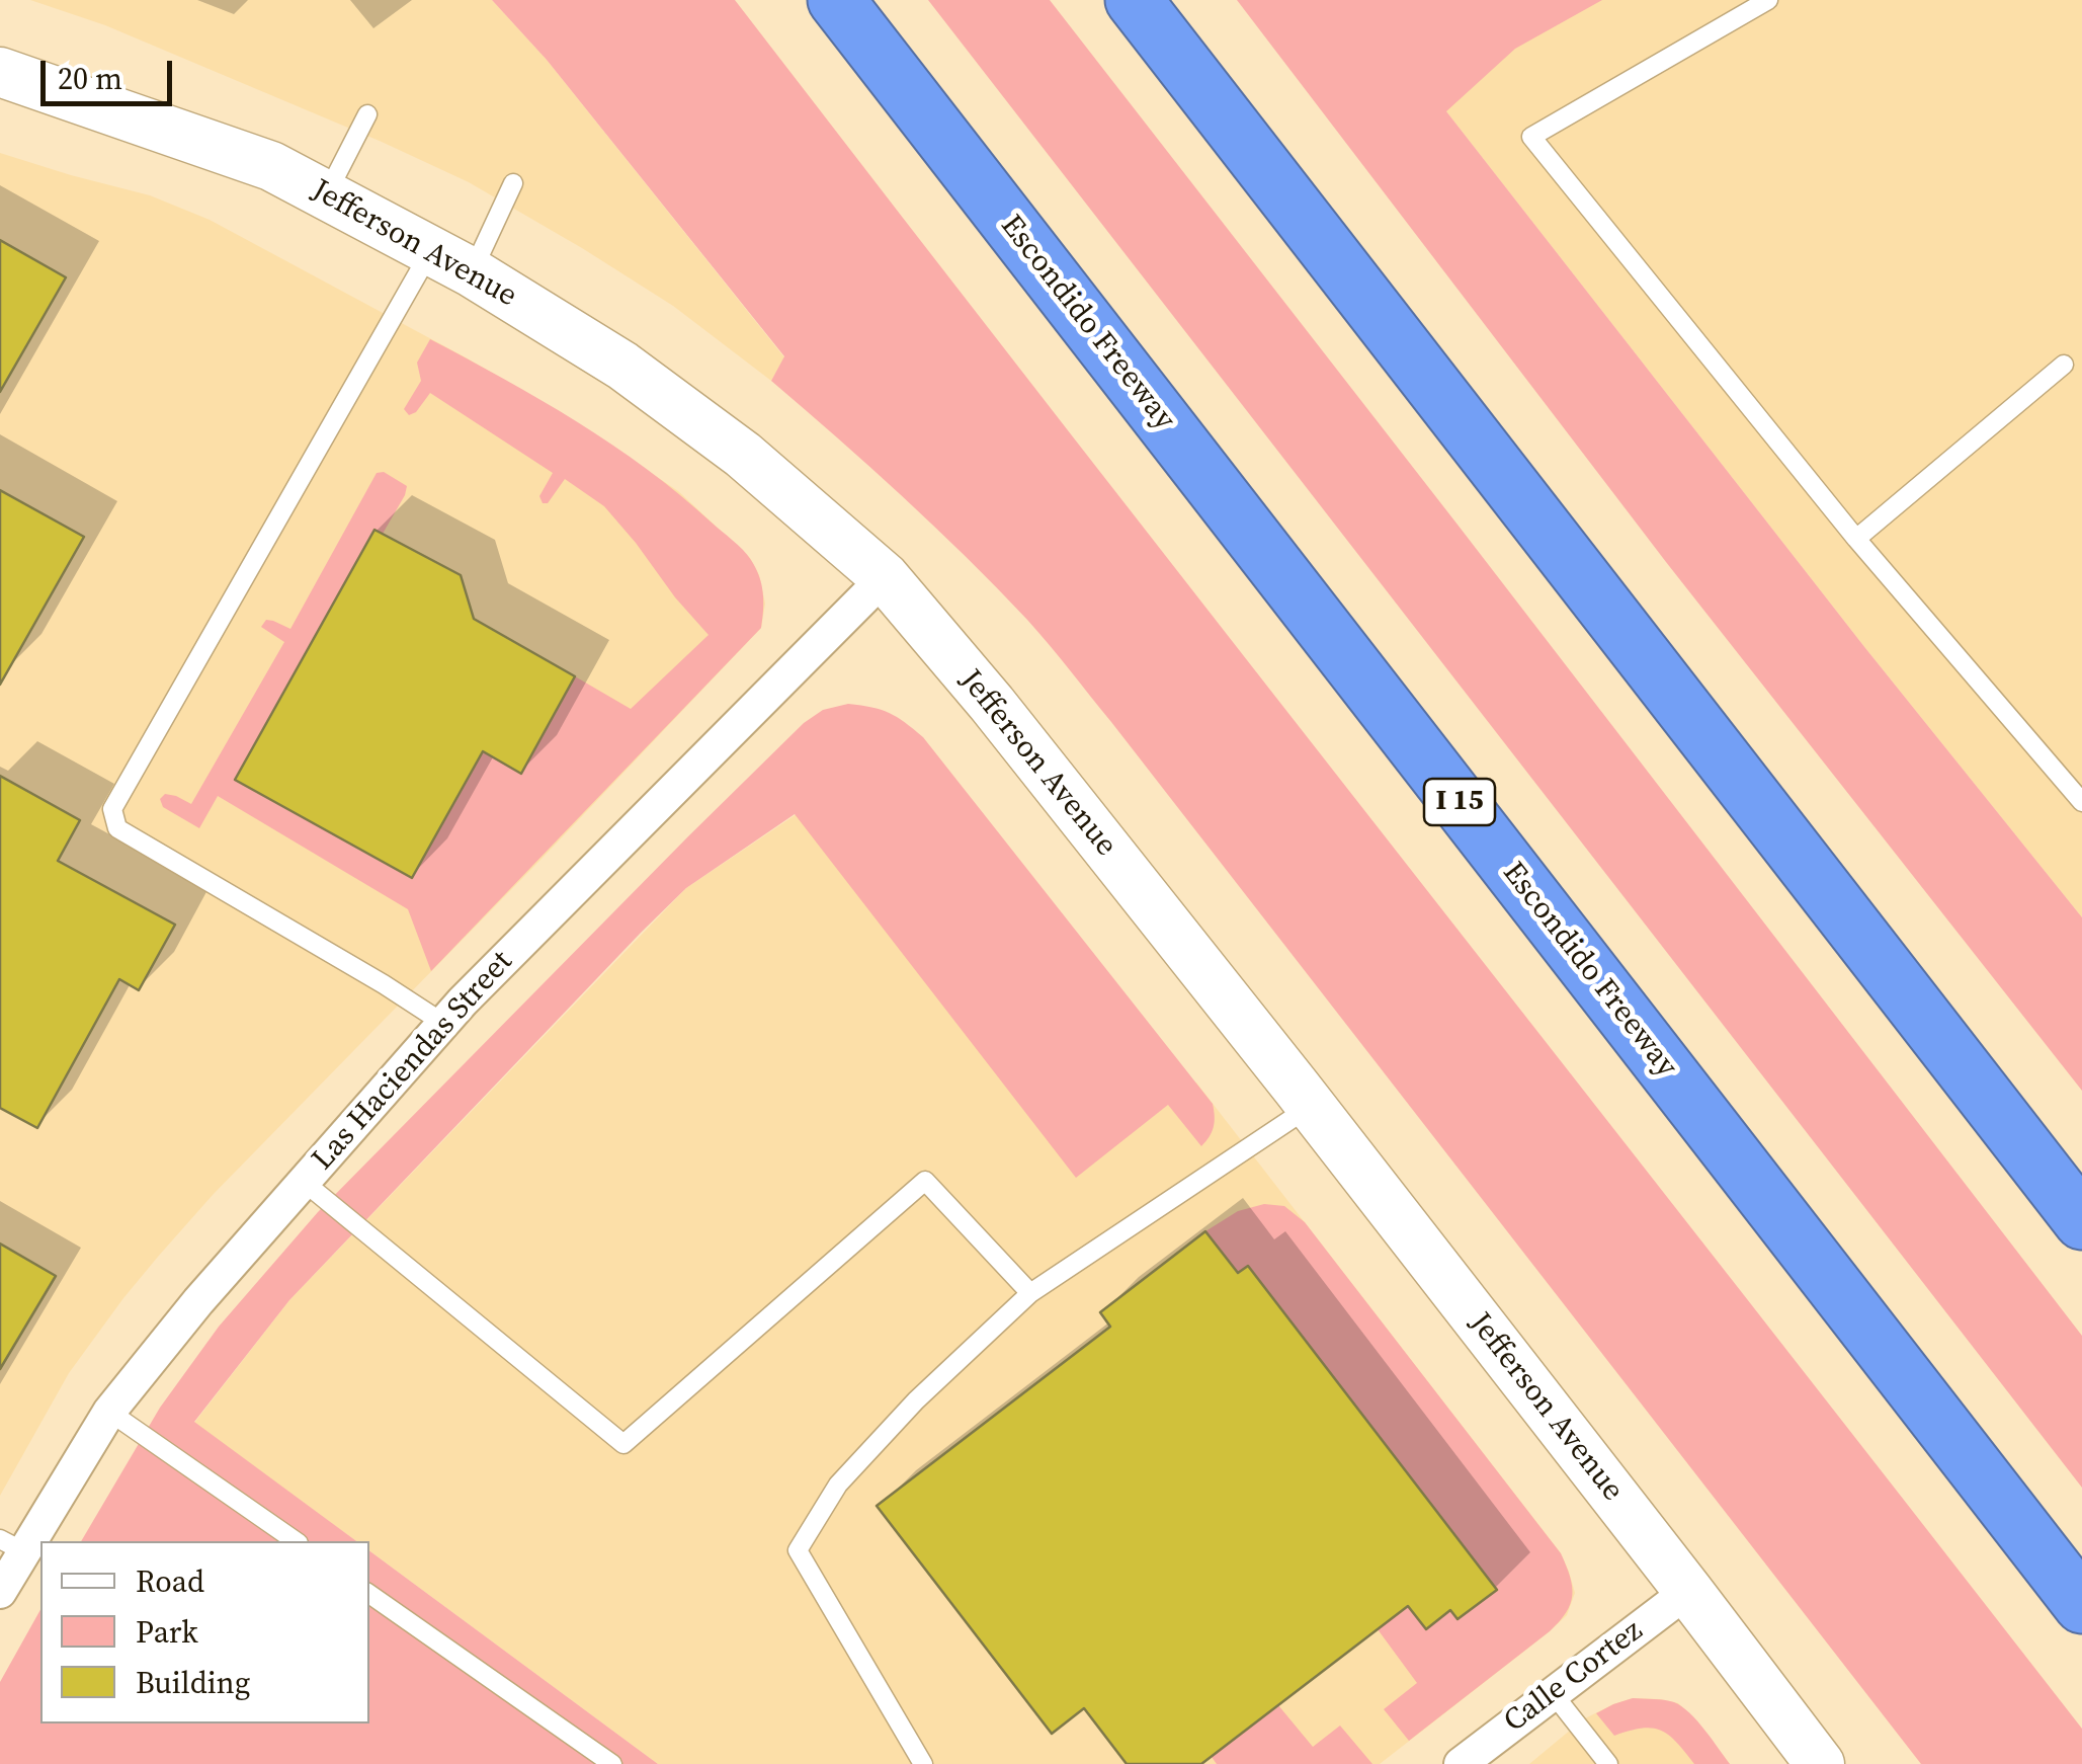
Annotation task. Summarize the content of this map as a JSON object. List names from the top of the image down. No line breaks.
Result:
{"streets":{"highway":["Escondido Freeway","I 15"],"main road":["Jefferson Avenue"],"street":["Las Haciendas Street","Calle Cortez"]},"crossings":[["Jefferson Avenue","Las Haciendas Street"],["Jefferson Avenue","Calle Cortez"]],"legend":["Road","Park","Building"],"scale_bar":"20 m"}
